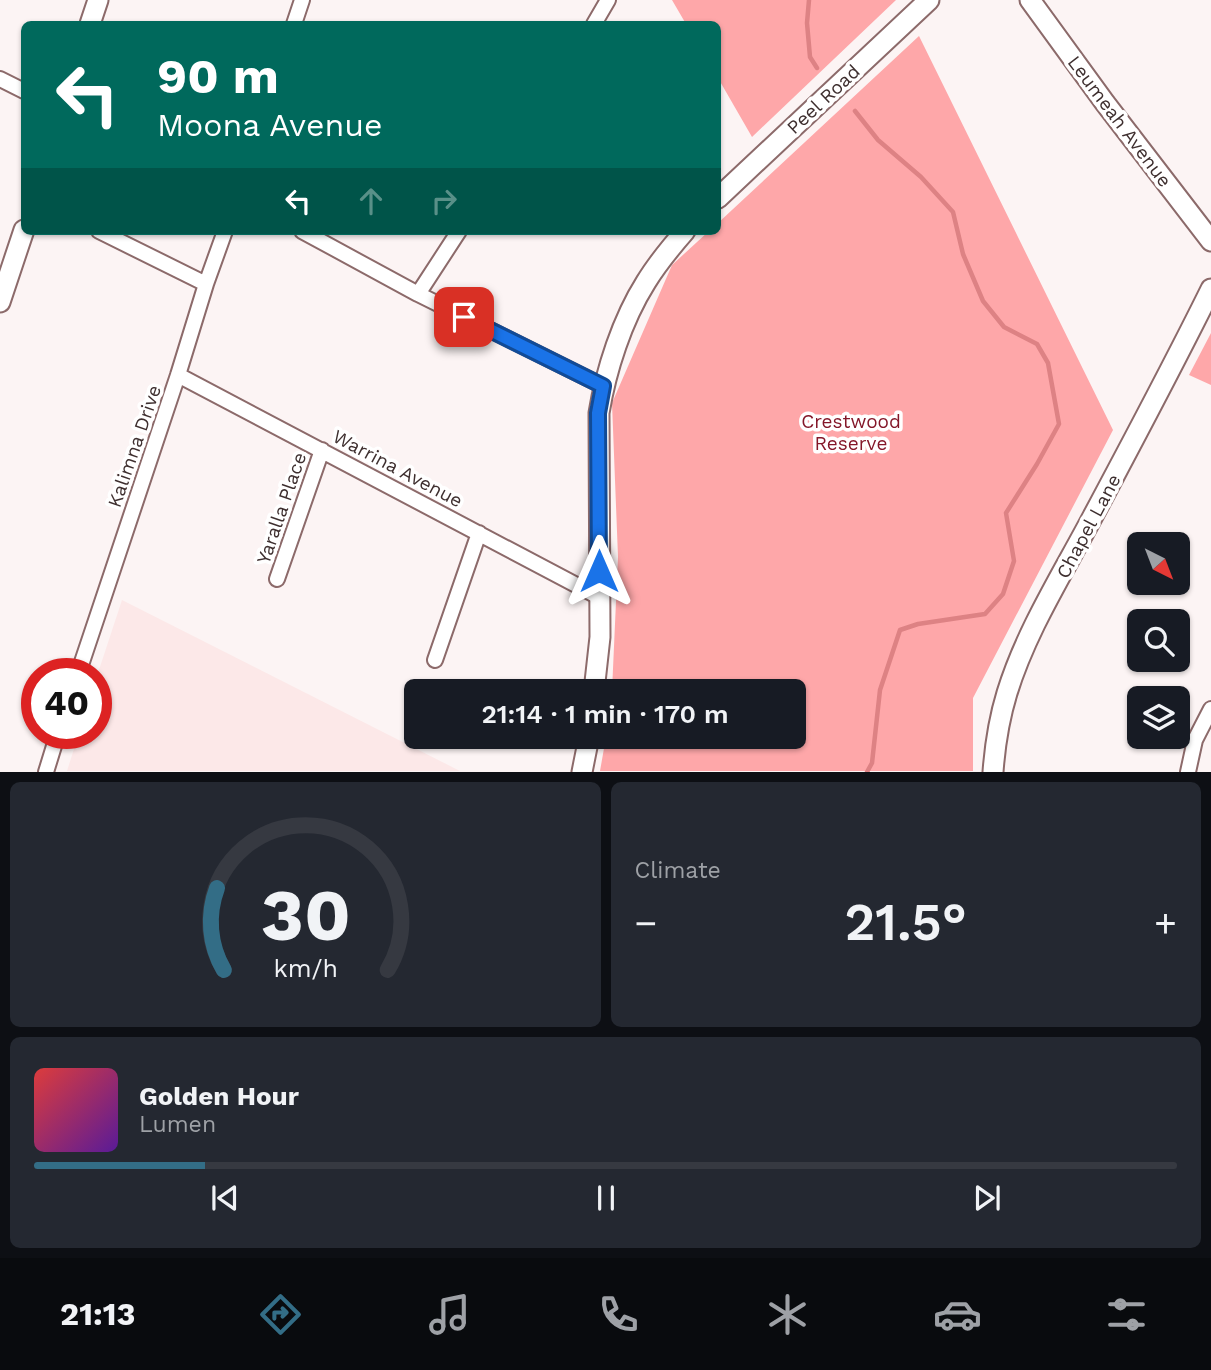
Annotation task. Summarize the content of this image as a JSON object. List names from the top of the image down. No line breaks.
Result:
{"streets":{"street":["Peel Road","Leumeah Avenue","Kalimna Drive","Warrina Avenue","Yaralla Place","Chapel Lane"]},"crossings":[["Kalimna Drive","Warrina Avenue"],["Warrina Avenue","Yaralla Place"]],"parks":["Crestwood Reserve"],"north":"bottom right","page":{"turn":["90 m","Moona Avenue"],"limit":"40","trip":"21:14 · 1 min · 170 m","tile":"Climate","heat":["−","21.5°","+"],"song":["Golden Hour","Lumen"],"tabs":"21:13","gauge":["30","km/h"]}}
